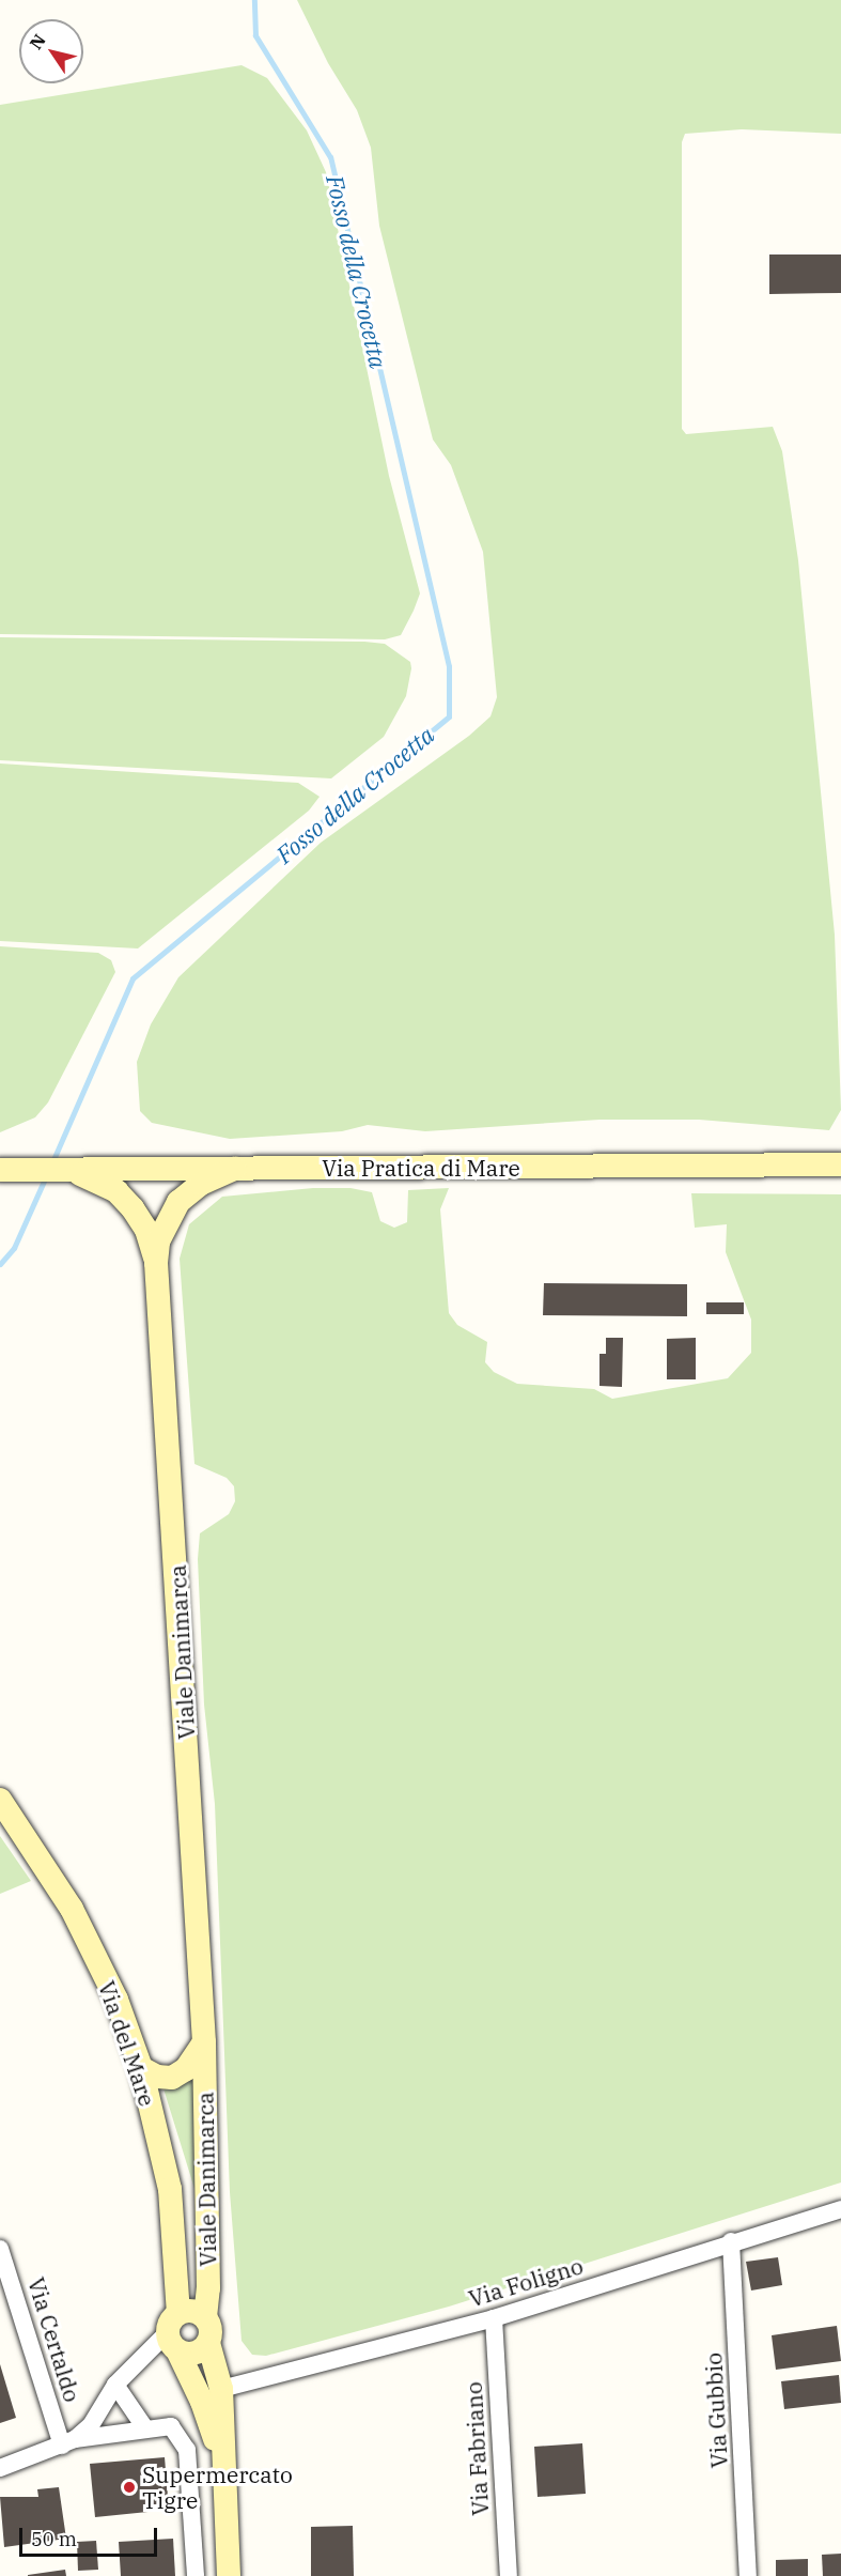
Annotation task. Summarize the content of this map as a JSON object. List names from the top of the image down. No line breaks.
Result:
{"streets":{"main road":["Via Pratica di Mare","Viale Danimarca","Via del Mare"],"street":["Via Foligno","Via Certaldo","Via Gubbio","Via Fabriano"]},"crossings":[["Via Pratica di Mare","Viale Danimarca"],["Viale Danimarca","Via del Mare"],["Via Foligno","Via Gubbio"],["Via Foligno","Via Fabriano"]],"water":["Fosso della Crocetta"],"places":["Supermercato Tigre"],"scale_bar":"50 m","north":"top left"}
